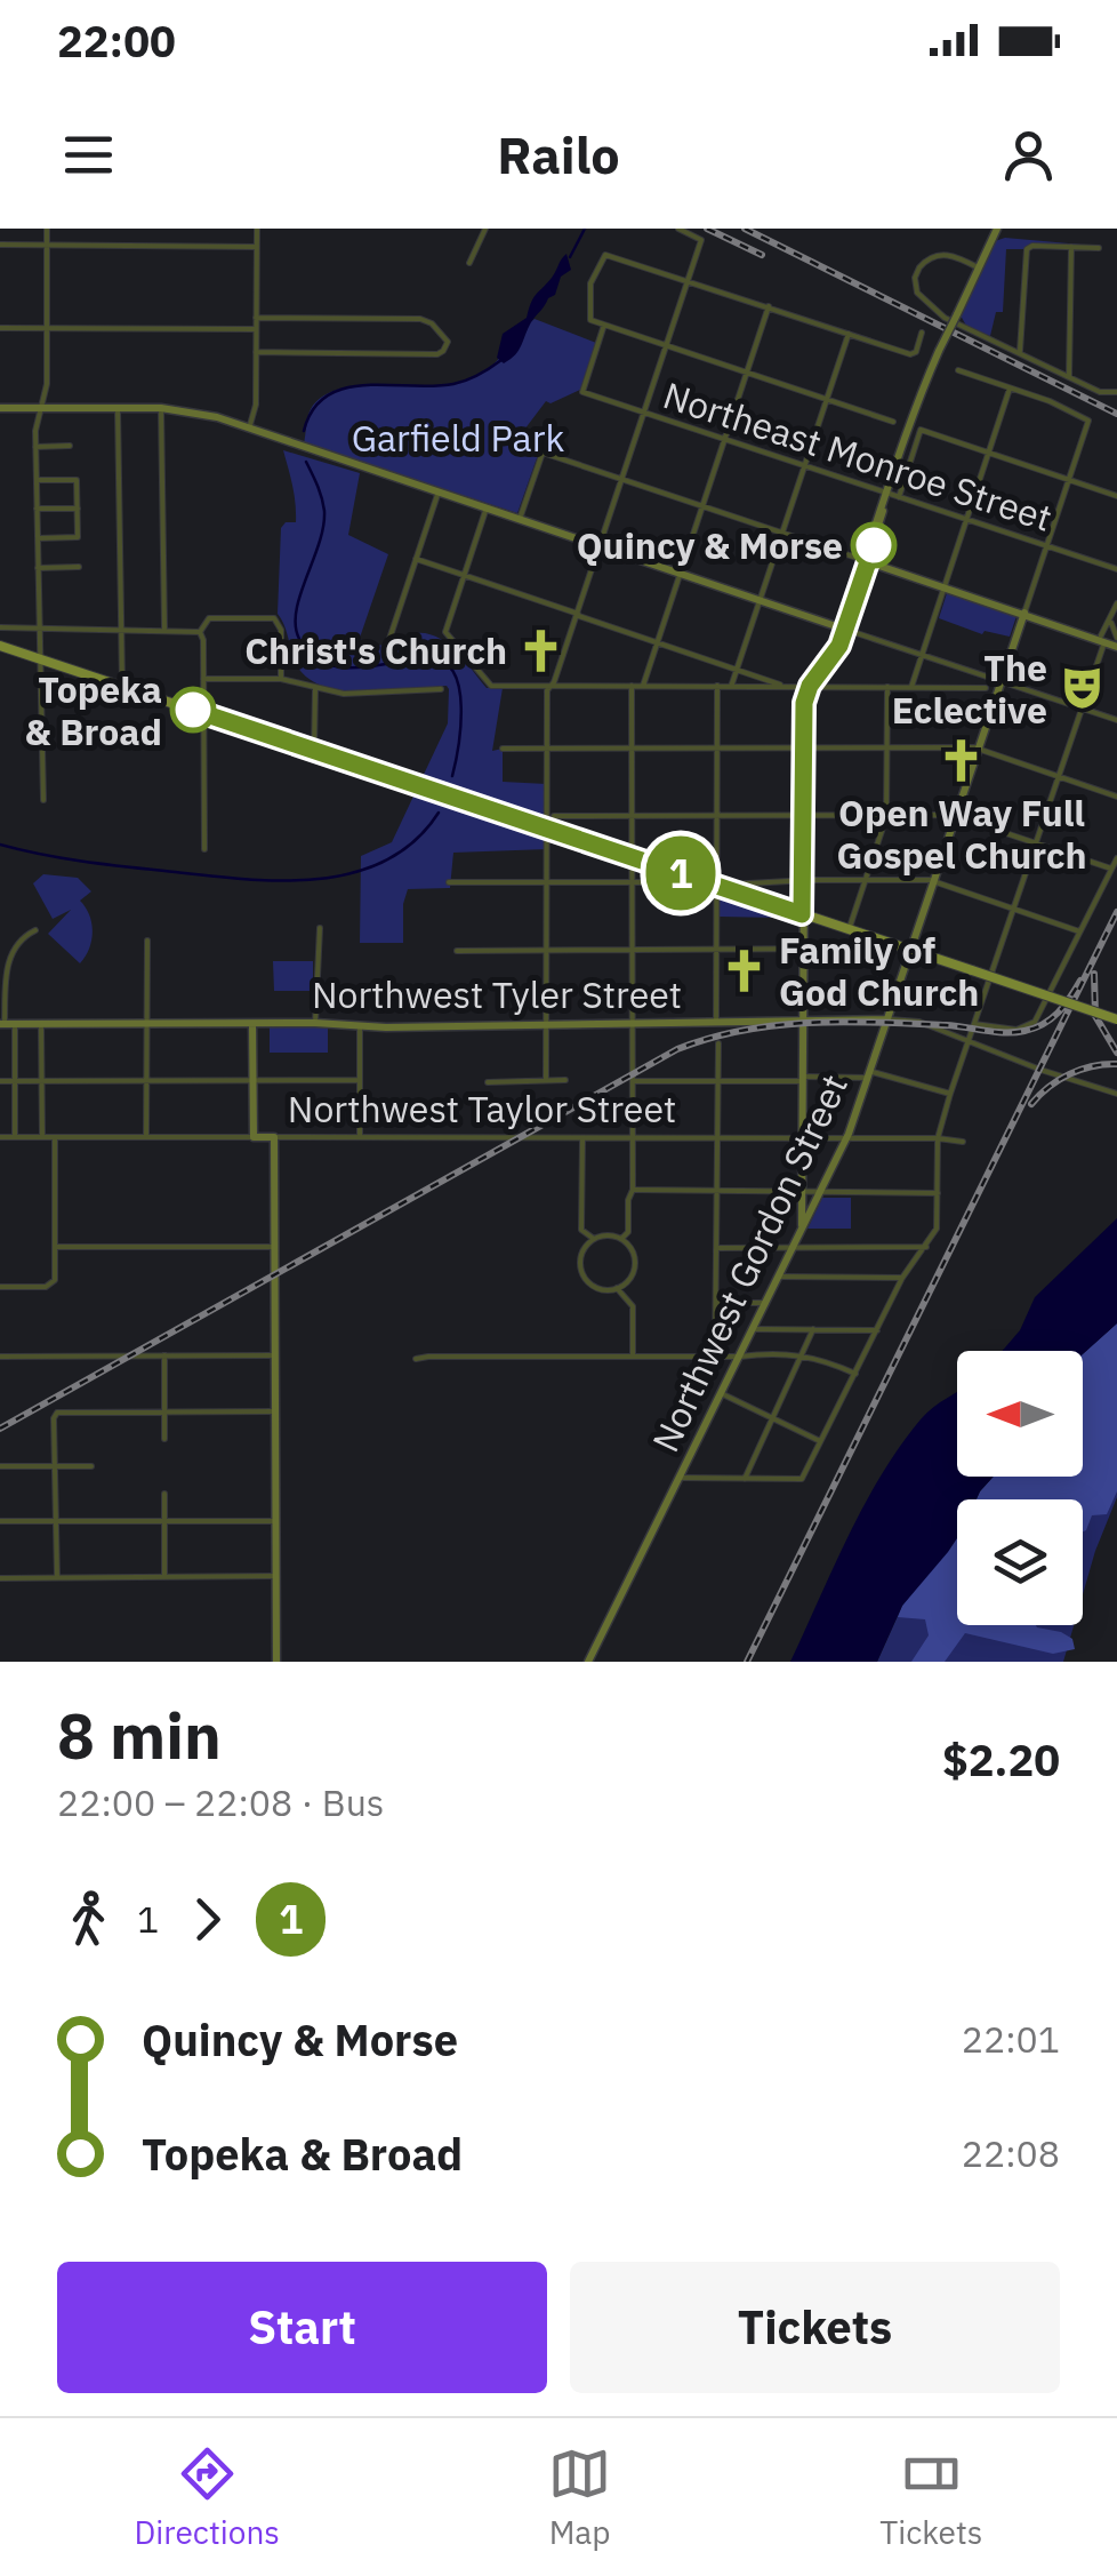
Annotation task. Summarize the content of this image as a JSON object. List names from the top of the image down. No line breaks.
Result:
{"streets":{"main road":["Northwest Tyler Street","Northwest Taylor Street","Northwest Gordon Street"],"street":["Northeast Monroe Street"]},"crossings":[["Northwest Tyler Street","Northwest Gordon Street"],["Northwest Taylor Street","Northwest Gordon Street"]],"parks":["Garfield Park"],"places":{"other":["Quincy & Morse","Topeka & Broad"],"church":["Christ's Church","Open Way Full Gospel Church","Family of God Church"],"theatre":["The Eclective"]},"lines":["bus line 1"],"north":"left","page":{"status":"22:00","header":"Railo","on_map":"1","heading":["8 min","22:00 – 22:08 · Bus","$2.20"],"legs":["1","1"],"list":[{"name":"Quincy & Morse","value":"22:01"},{"name":"Topeka & Broad","value":"22:08"}],"buttons":["Start","Tickets"],"tabs":["Directions","Map","Tickets"]}}
